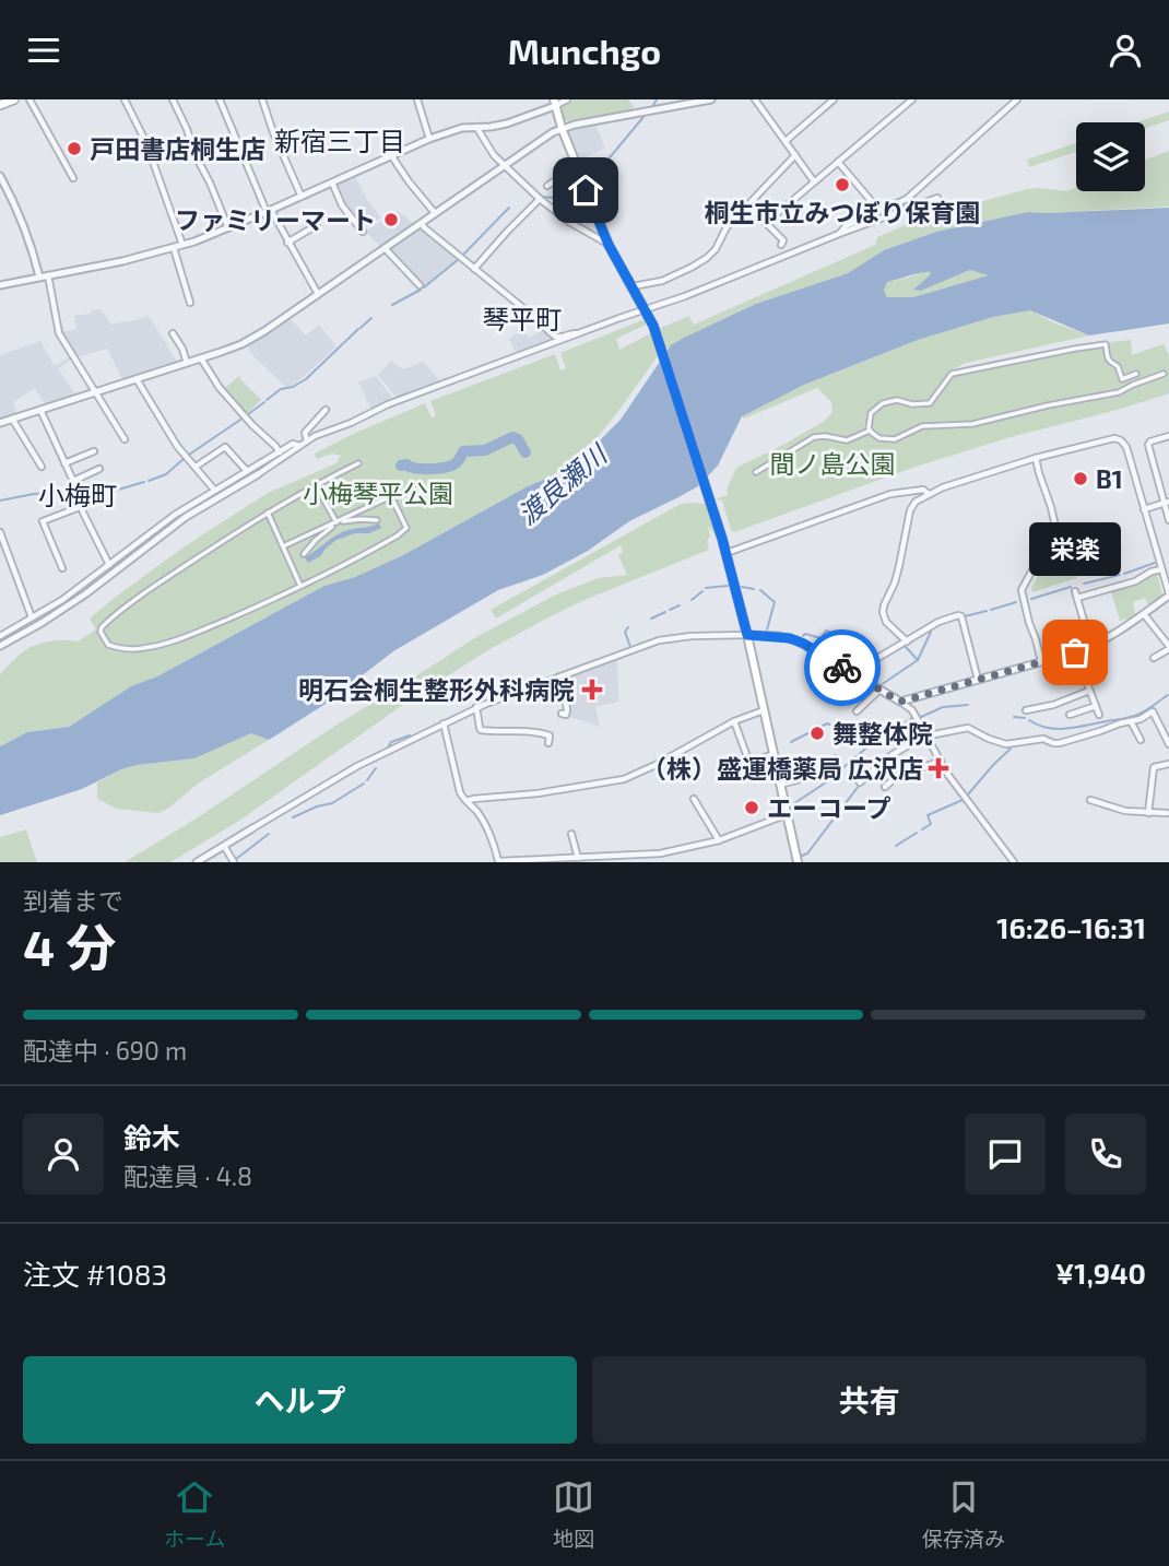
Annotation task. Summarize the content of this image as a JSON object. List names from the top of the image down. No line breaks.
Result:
{"districts":["新宿三丁目","琴平町","小梅町"],"water":["渡良瀬川"],"parks":["間ノ島公園","小梅琴平公園"],"places":{"other":["戸田書店桐生店","桐生市立みつぼり保育園","ファミリーマート","B1","栄楽","舞整体院","エーコープ"],"health":["明石会桐生整形外科病院","（株）盛運橋薬局 広沢店"]},"page":{"header":"Munchgo","bubble":"栄楽","heading":["4 分","到着まで","16:26–16:31"],"panel":["鈴木","配達員 · 4.8","注文 #1083","¥1,940"],"bar":"配達中 · 690 m","buttons":["ヘルプ","共有"],"tabs":["ホーム","地図","保存済み"]}}
